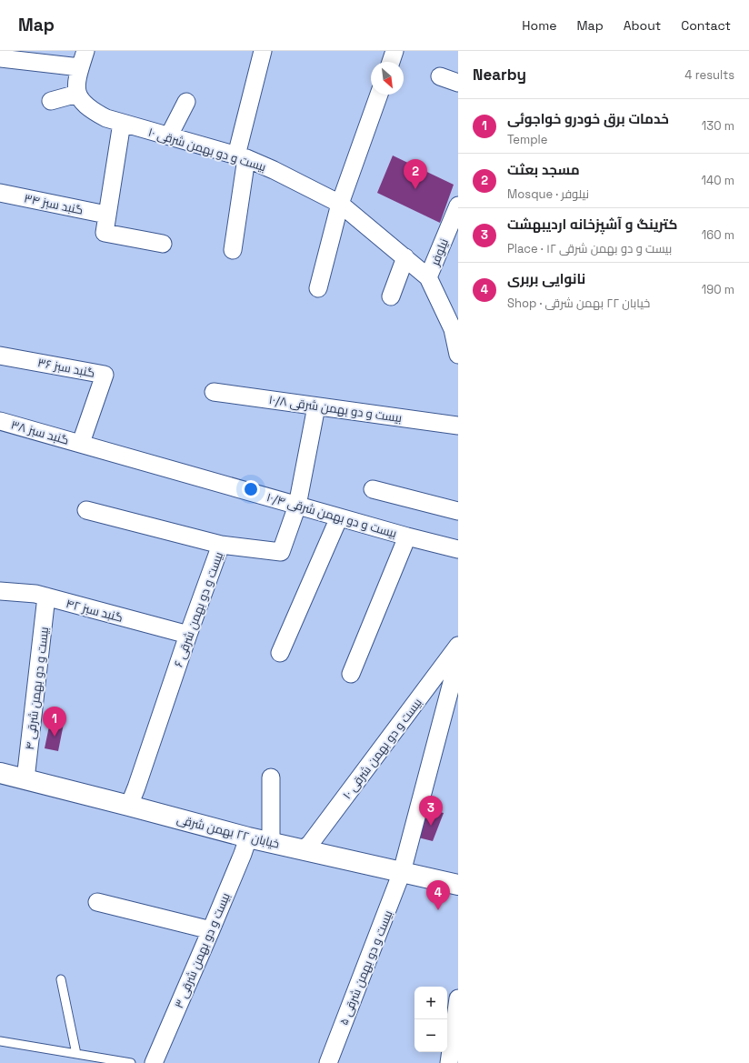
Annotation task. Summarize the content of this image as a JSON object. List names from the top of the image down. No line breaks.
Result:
{"streets":{"main road":["خیابان ۲۲ بهمن شرقی"],"street":["بیست و دو بهمن شرقی ۱۰","گنبد سبز ۳۴","نیلوفر","گنبد سبز ۳۶","بیست و دو بهمن شرقی ۱۰/۸","گنبد سبز ۳۸","بیست و دو بهمن شرقی ۱۰/۴","بیست و دو بهمن شرقی ۶","گنبد سبز ۴۲","بیست و دو بهمن شرقی ۴","بیست و دو بهمن شرقی ۳","بیست و دو بهمن شرقی ۵"]},"crossings":[["بیست و دو بهمن شرقی ۱۰","نیلوفر"],["بیست و دو بهمن شرقی ۱۰","خیابان ۲۲ بهمن شرقی"],["گنبد سبز ۳۶","گنبد سبز ۳۸"],["گنبد سبز ۳۶","بیست و دو بهمن شرقی ۱۰/۴"],["گنبد سبز ۳۸","بیست و دو بهمن شرقی ۱۰/۴"],["بیست و دو بهمن شرقی ۶","گنبد سبز ۴۲"],["بیست و دو بهمن شرقی ۶","خیابان ۲۲ بهمن شرقی"],["گنبد سبز ۴۲","بیست و دو بهمن شرقی ۴"],["بیست و دو بهمن شرقی ۴","خیابان ۲۲ بهمن شرقی"],["خیابان ۲۲ بهمن شرقی","بیست و دو بهمن شرقی ۳"],["خیابان ۲۲ بهمن شرقی","بیست و دو بهمن شرقی ۵"]],"north":"bottom right","page":{"header":"Map","nav":["Home","Map","About","Contact"],"heading":["Nearby","4 results"],"list":[{"mark":"1","name":"خدمات برق خودرو خواجوئی","note":"Temple","value":"130 m"},{"mark":"2","name":"مسجد بعثت","note":"Mosque · نیلوفر","value":"140 m"},{"mark":"3","name":"کترینگ و آشپزخانه اردیبهشت","note":"Place · بیست و دو بهمن شرقی ۱۲","value":"160 m"},{"mark":"4","name":"نانوایی بربری","note":"Shop · خیابان ۲۲ بهمن شرقی","value":"190 m"}],"pins":["2","1","3","4"],"map_buttons":["+","−"]}}
